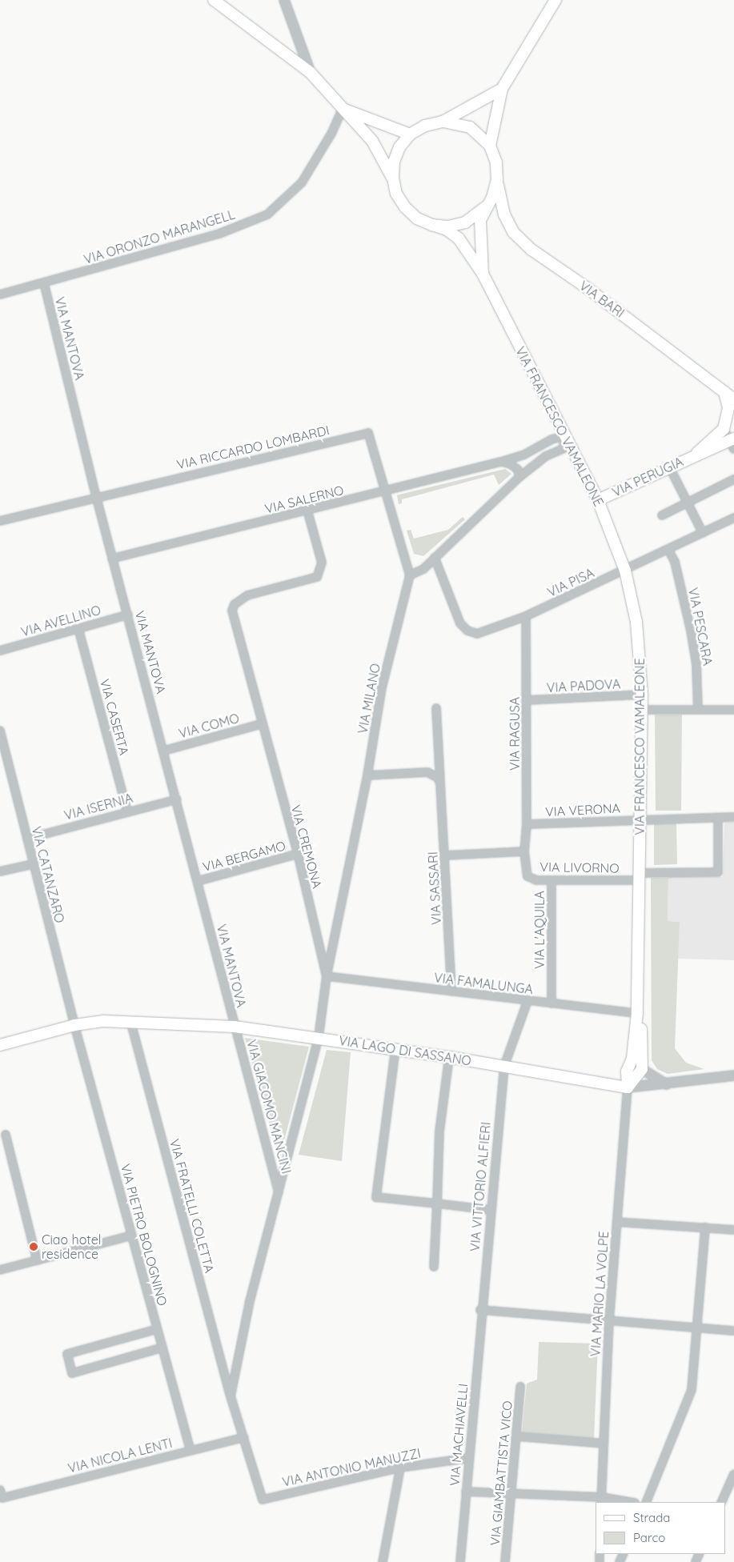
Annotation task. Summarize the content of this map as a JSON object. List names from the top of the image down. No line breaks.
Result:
{"streets":{"main road":["VIA BARI","VIA FRANCESCO VAMALEONE","VIA PERUGIA","VIA LAGO DI SASSANO"],"street":["VIA ORONZO MARANGELL","VIA MANTOVA","VIA RICCARDO LOMBARDI","VIA SALERNO","VIA PISA","VIA AVELLINO","VIA PESCARA","VIA PADOVA","VIA MILANO","VIA CASERTA","VIA COMO","VIA RAGUSA","VIA ISERNIA","VIA VERONA","VIA CREMONA","VIA BERGAMO","VIA LIVORNO","VIA CATANZARO","VIA SASSARI","VIA L'AQUILA","VIA FAMALUNGA","VIA GIACOMO MANCINI","VIA VITTORIO ALFIERI","VIA FRATELLI COLETTA","VIA PIETRO BOLOGNINO","VIA MARIO LA VOLPE","VIA MACHIAVELLI","VIA NICOLA LENTI","VIA ANTONIO MANUZZI","VIA GIAMBATTISTA VICO"]},"crossings":[["VIA ORONZO MARANGELL","VIA MANTOVA"],["VIA BARI","VIA FRANCESCO VAMALEONE"],["VIA MANTOVA","VIA RICCARDO LOMBARDI"],["VIA MANTOVA","VIA SALERNO"],["VIA MANTOVA","VIA AVELLINO"],["VIA MANTOVA","VIA COMO"],["VIA MANTOVA","VIA ISERNIA"],["VIA MANTOVA","VIA BERGAMO"],["VIA MANTOVA","VIA LAGO DI SASSANO"],["VIA MANTOVA","VIA GIACOMO MANCINI"],["VIA FRANCESCO VAMALEONE","VIA PERUGIA"],["VIA FRANCESCO VAMALEONE","VIA SALERNO"],["VIA FRANCESCO VAMALEONE","VIA PISA"],["VIA FRANCESCO VAMALEONE","VIA PADOVA"],["VIA FRANCESCO VAMALEONE","VIA VERONA"],["VIA FRANCESCO VAMALEONE","VIA LIVORNO"],["VIA FRANCESCO VAMALEONE","VIA FAMALUNGA"],["VIA RICCARDO LOMBARDI","VIA SALERNO"],["VIA RICCARDO LOMBARDI","VIA MILANO"],["VIA SALERNO","VIA CREMONA"],["VIA PISA","VIA PESCARA"],["VIA PISA","VIA RAGUSA"],["VIA AVELLINO","VIA CASERTA"],["VIA PADOVA","VIA RAGUSA"],["VIA MILANO","VIA CREMONA"],["VIA MILANO","VIA FAMALUNGA"],["VIA MILANO","VIA LAGO DI SASSANO"],["VIA MILANO","VIA GIACOMO MANCINI"],["VIA MILANO","VIA FRATELLI COLETTA"],["VIA CASERTA","VIA ISERNIA"],["VIA COMO","VIA CREMONA"],["VIA RAGUSA","VIA VERONA"],["VIA RAGUSA","VIA LIVORNO"],["VIA ISERNIA","VIA CATANZARO"],["VIA VERONA","VIA LIVORNO"],["VIA CREMONA","VIA BERGAMO"],["VIA CREMONA","VIA FAMALUNGA"],["VIA LIVORNO","VIA SASSARI"],["VIA LIVORNO","VIA L'AQUILA"],["VIA CATANZARO","VIA LAGO DI SASSANO"],["VIA CATANZARO","VIA PIETRO BOLOGNINO"],["VIA SASSARI","VIA FAMALUNGA"],["VIA L'AQUILA","VIA FAMALUNGA"],["VIA FAMALUNGA","VIA VITTORIO ALFIERI"],["VIA LAGO DI SASSANO","VIA GIACOMO MANCINI"],["VIA LAGO DI SASSANO","VIA VITTORIO ALFIERI"],["VIA LAGO DI SASSANO","VIA FRATELLI COLETTA"],["VIA LAGO DI SASSANO","VIA PIETRO BOLOGNINO"],["VIA LAGO DI SASSANO","VIA MARIO LA VOLPE"],["VIA VITTORIO ALFIERI","VIA MACHIAVELLI"],["VIA FRATELLI COLETTA","VIA NICOLA LENTI"],["VIA FRATELLI COLETTA","VIA ANTONIO MANUZZI"],["VIA PIETRO BOLOGNINO","VIA NICOLA LENTI"],["VIA MACHIAVELLI","VIA ANTONIO MANUZZI"]],"places":["Ciao hotel residence"],"legend":["Strada","Parco"]}
